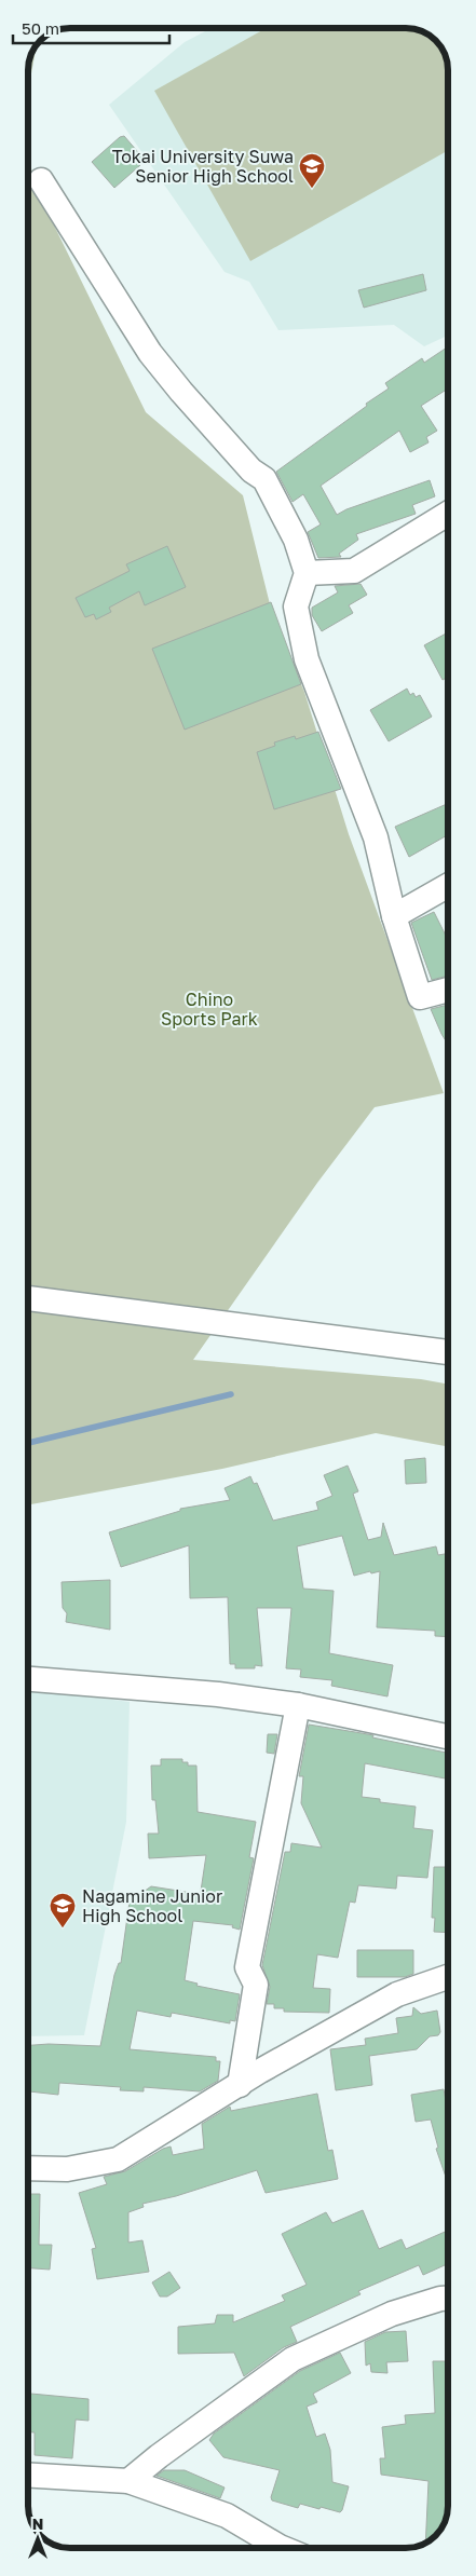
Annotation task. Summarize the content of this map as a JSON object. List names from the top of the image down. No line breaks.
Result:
{"parks":["Chino Sports Park"],"places":{"school or university":["Tokai University Suwa Senior High School","Nagamine Junior High School"]},"scale_bar":"50 m","north":"top"}
